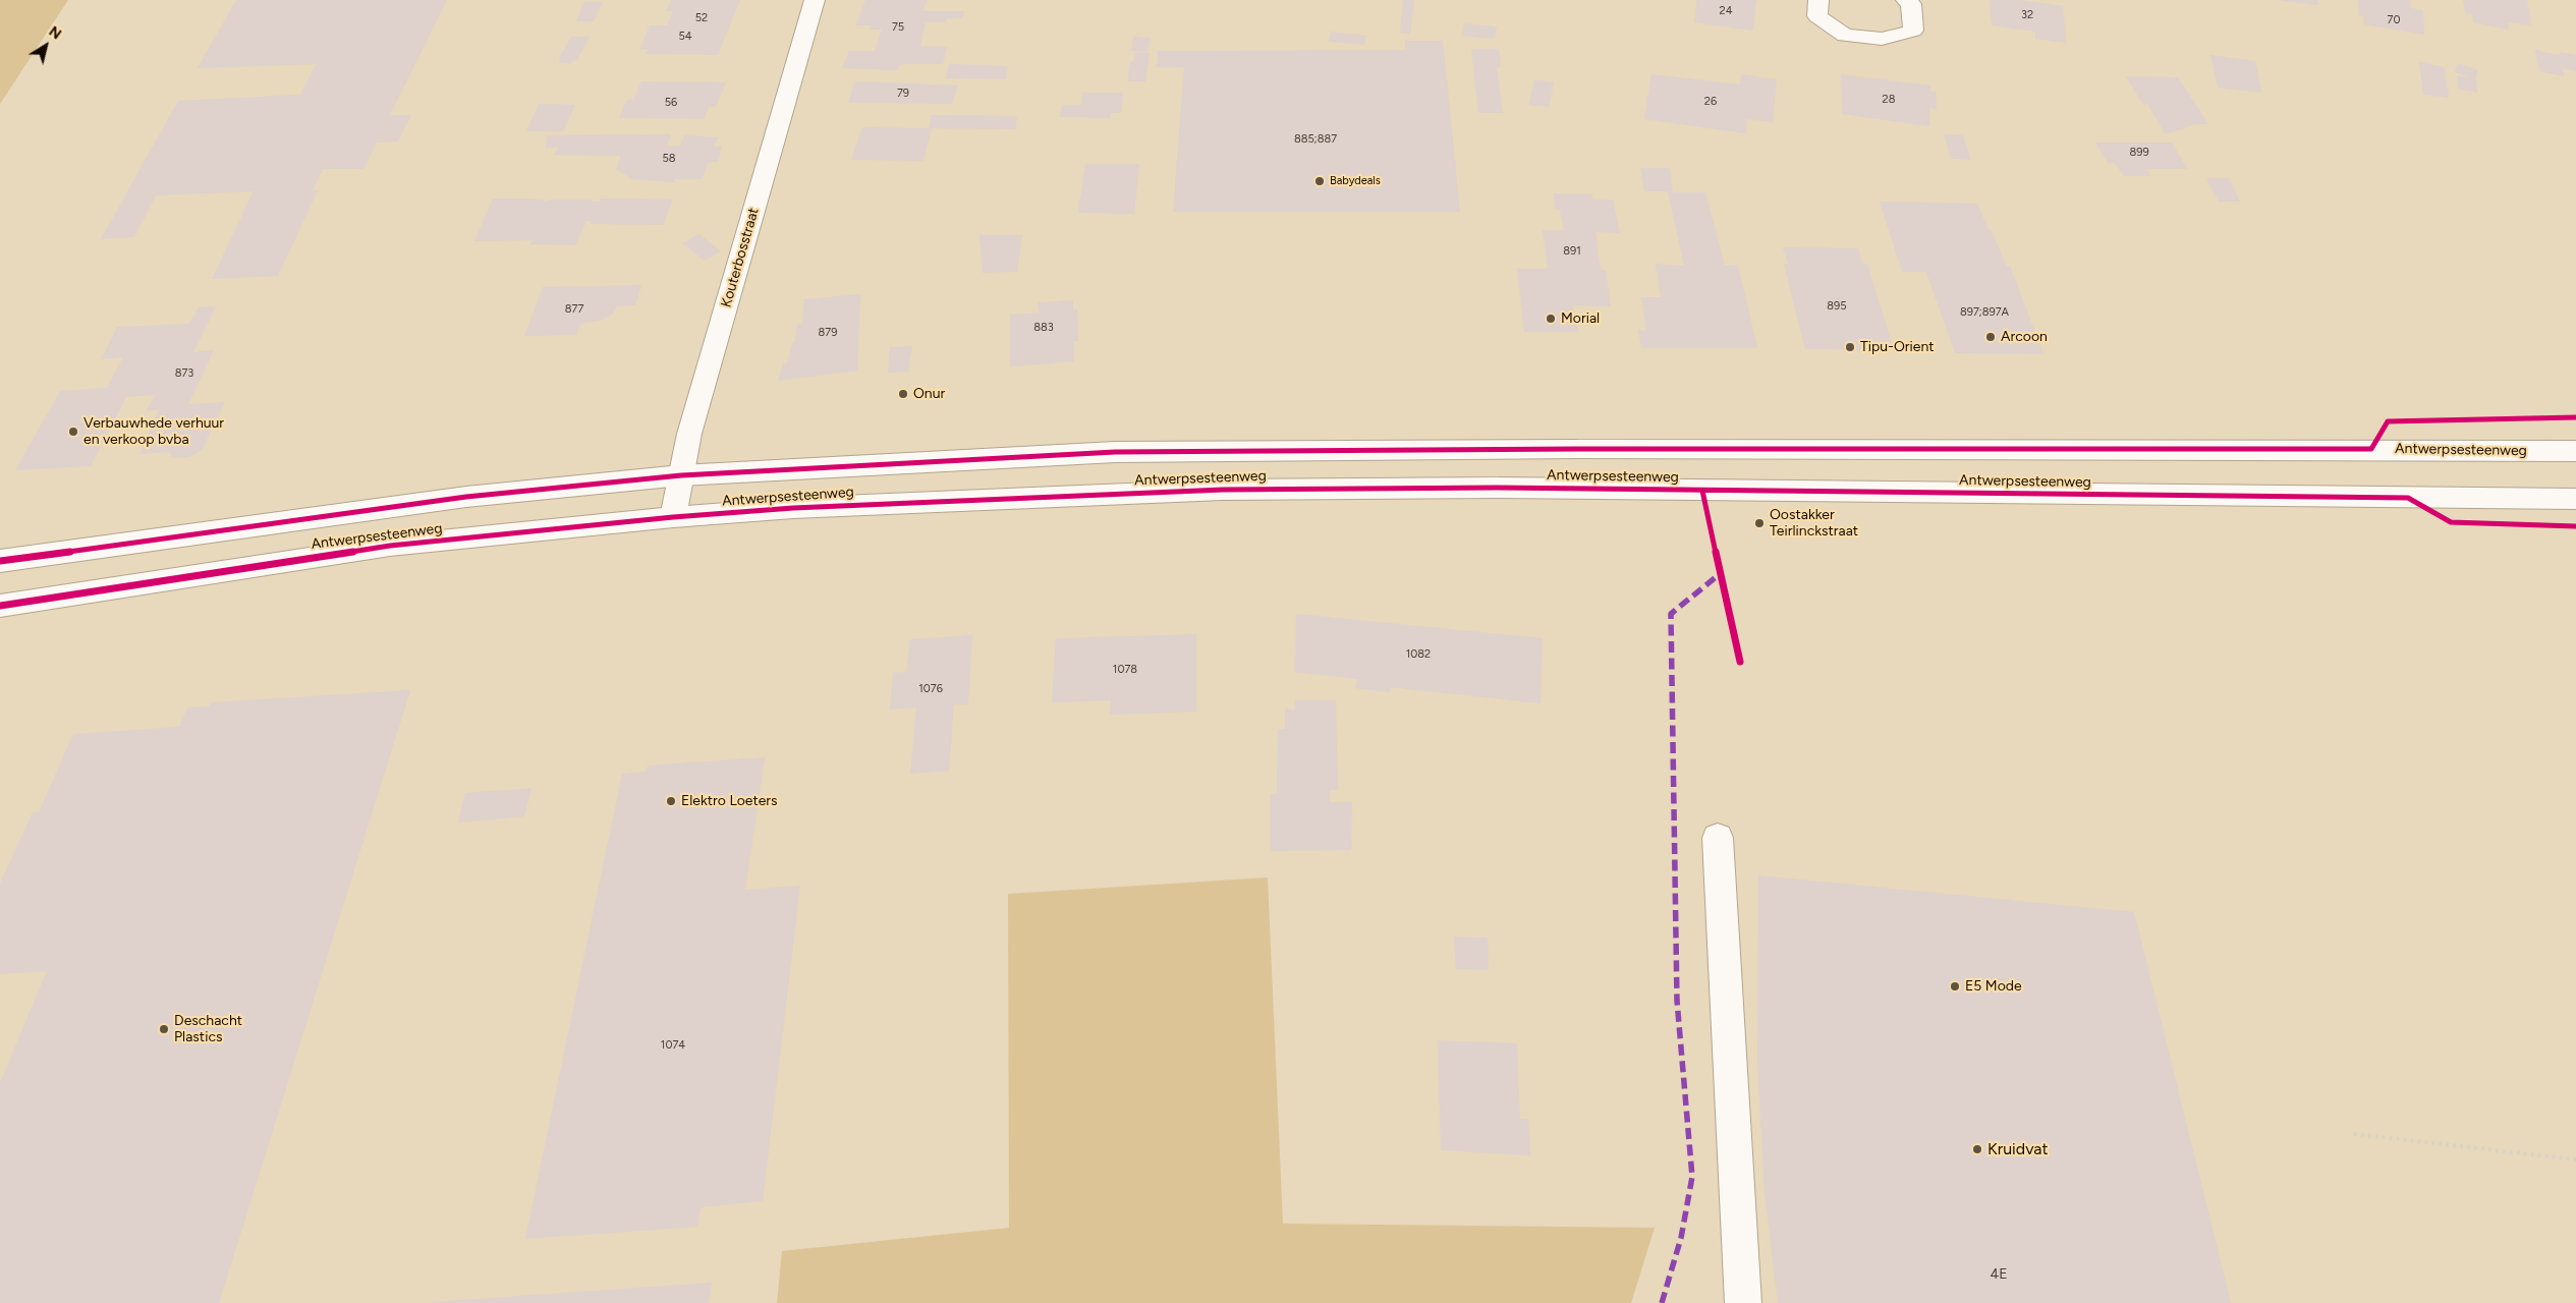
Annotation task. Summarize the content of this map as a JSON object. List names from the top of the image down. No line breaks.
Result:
{"streets":{"main road":["Kouterbosstraat","Antwerpsesteenweg"]},"crossings":[["Kouterbosstraat","Antwerpsesteenweg"]],"places":["Babydeals","Morial","Arcoon","Tipu-Orient","Onur","Verbauwhede verhuur en verkoop bvba","Oostakker Teirlinckstraat","Elektro Loeters","E5 Mode","Deschacht Plastics","Kruidvat"],"house_numbers":["24","32","52","70","75","54","79","28","26","56","885;887","899","58","891","895","877","897;897A","883","879","873","1082","1078","1076","1074","4E"],"north":"top right"}
